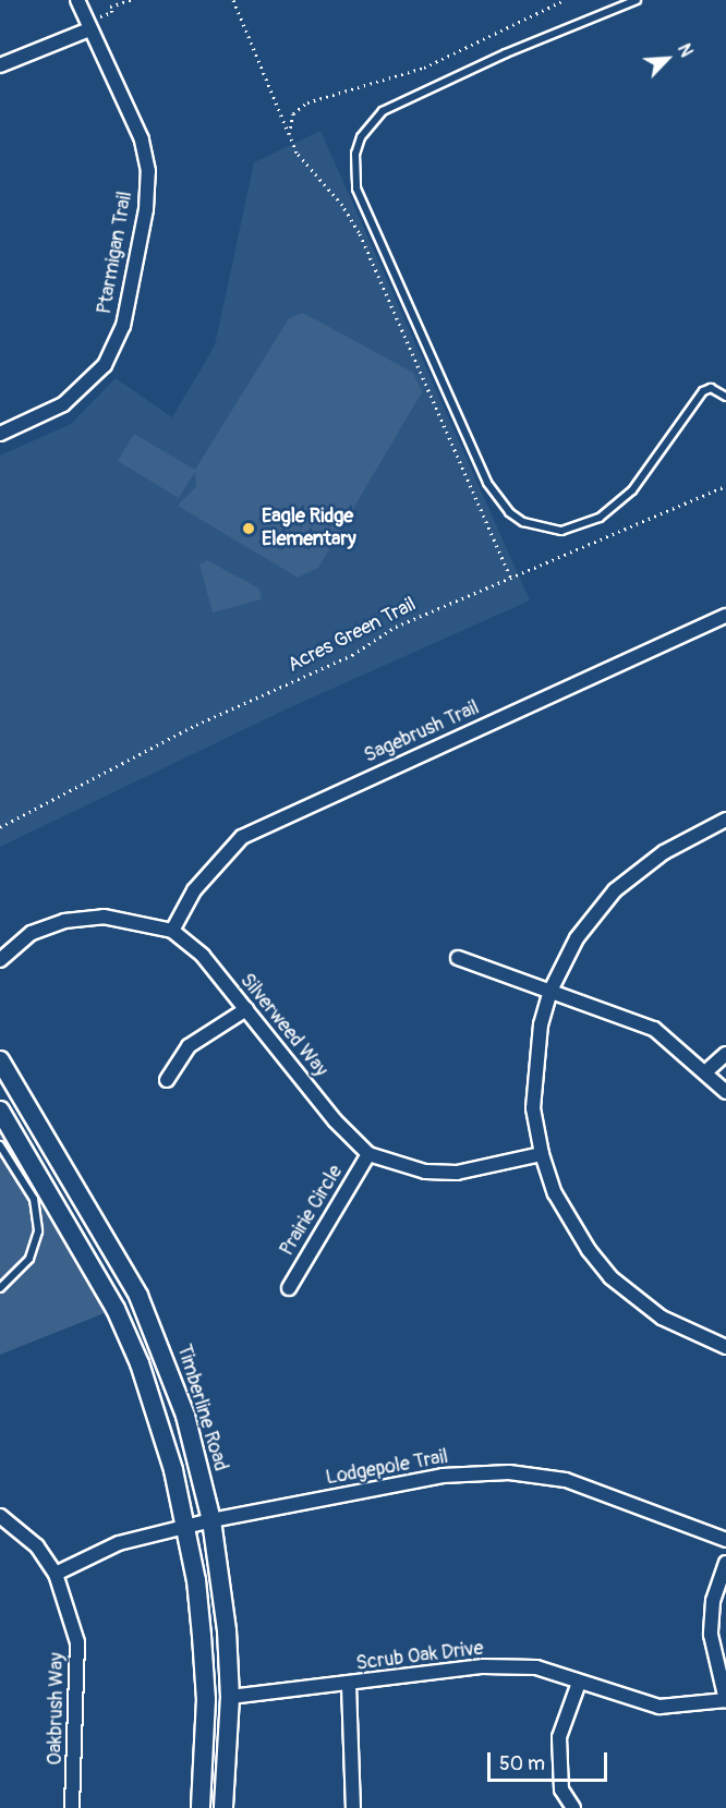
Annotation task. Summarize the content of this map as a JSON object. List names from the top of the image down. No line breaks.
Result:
{"streets":{"street":["Ptarmigan Trail","Sagebrush Trail","Silverweed Way","Prairie Circle","Timberline Road","Lodgepole Trail","Scrub Oak Drive","Oakbrush Way"],"path":["Acres Green Trail"]},"crossings":[["Sagebrush Trail","Silverweed Way"],["Silverweed Way","Prairie Circle"],["Timberline Road","Lodgepole Trail"],["Timberline Road","Scrub Oak Drive"],["Lodgepole Trail","Oakbrush Way"]],"places":["Eagle Ridge Elementary"],"scale_bar":"50 m","north":"top right"}
